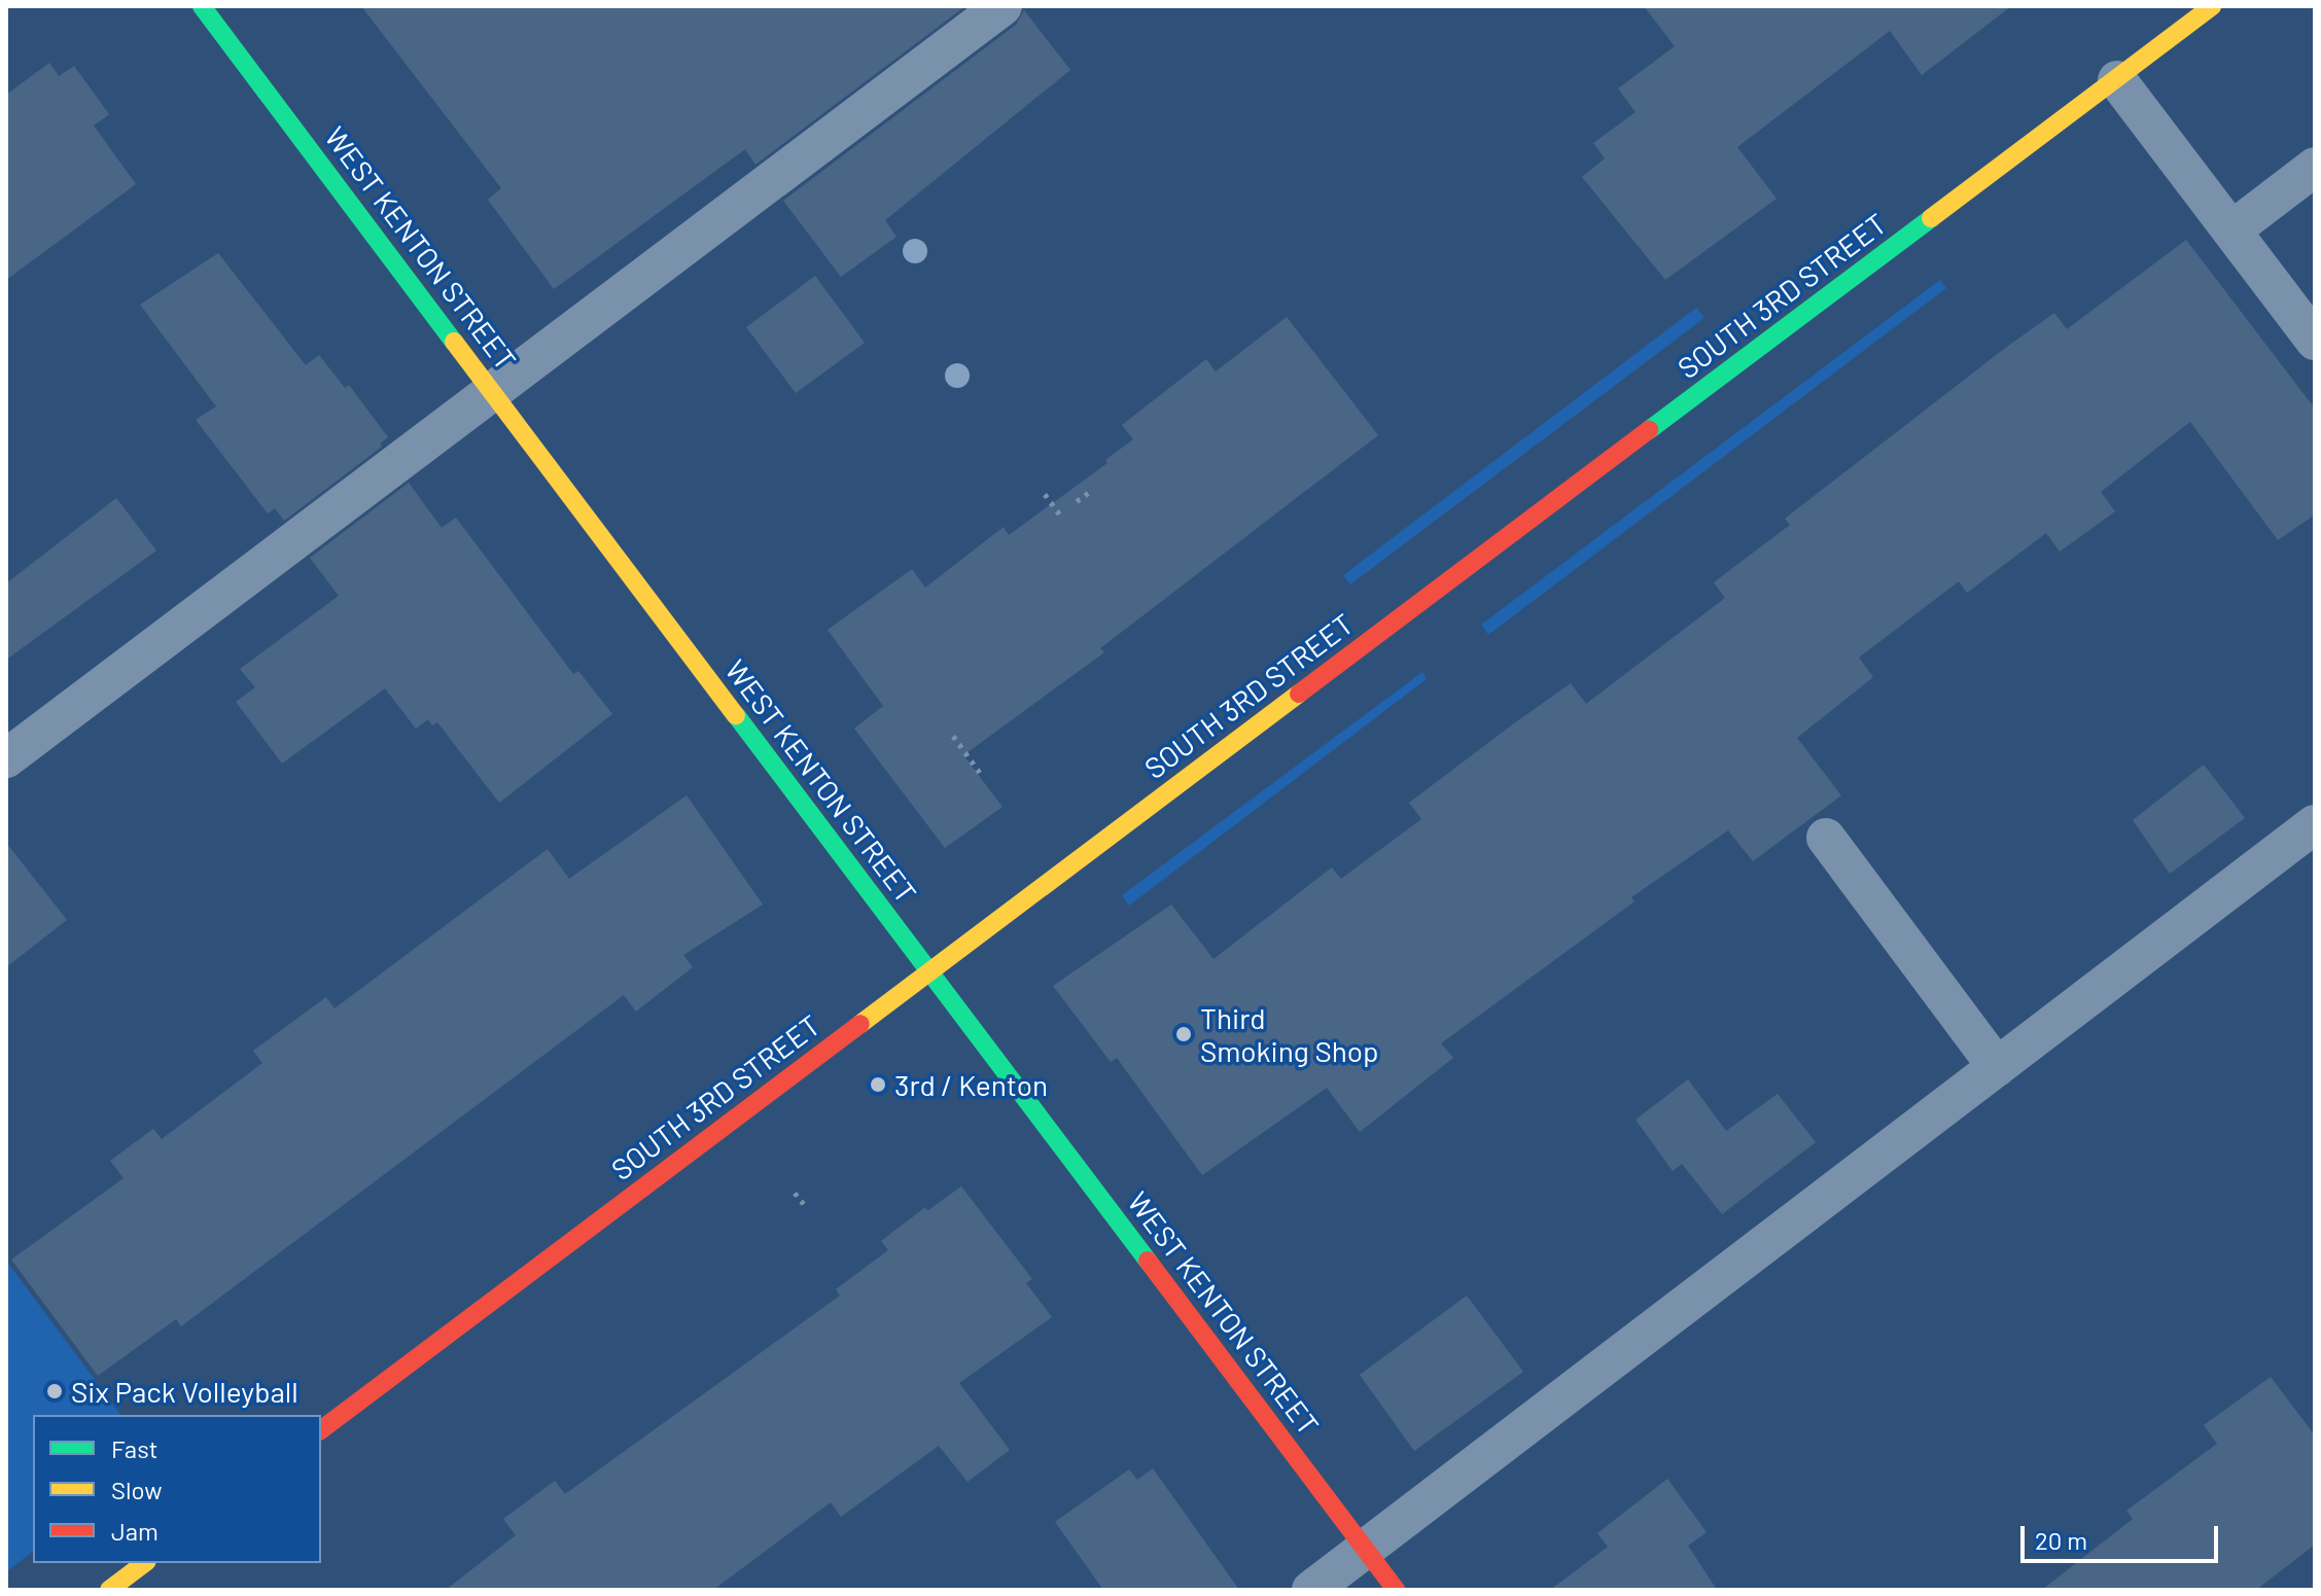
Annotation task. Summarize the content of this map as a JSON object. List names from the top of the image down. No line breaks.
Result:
{"streets":{"main road":["WEST KENTON STREET","SOUTH 3RD STREET"]},"crossings":[["WEST KENTON STREET","SOUTH 3RD STREET"]],"places":["Third Smoking Shop","3rd / Kenton","Six Pack Volleyball"],"legend":["Fast","Slow","Jam"],"scale_bar":"20 m"}
